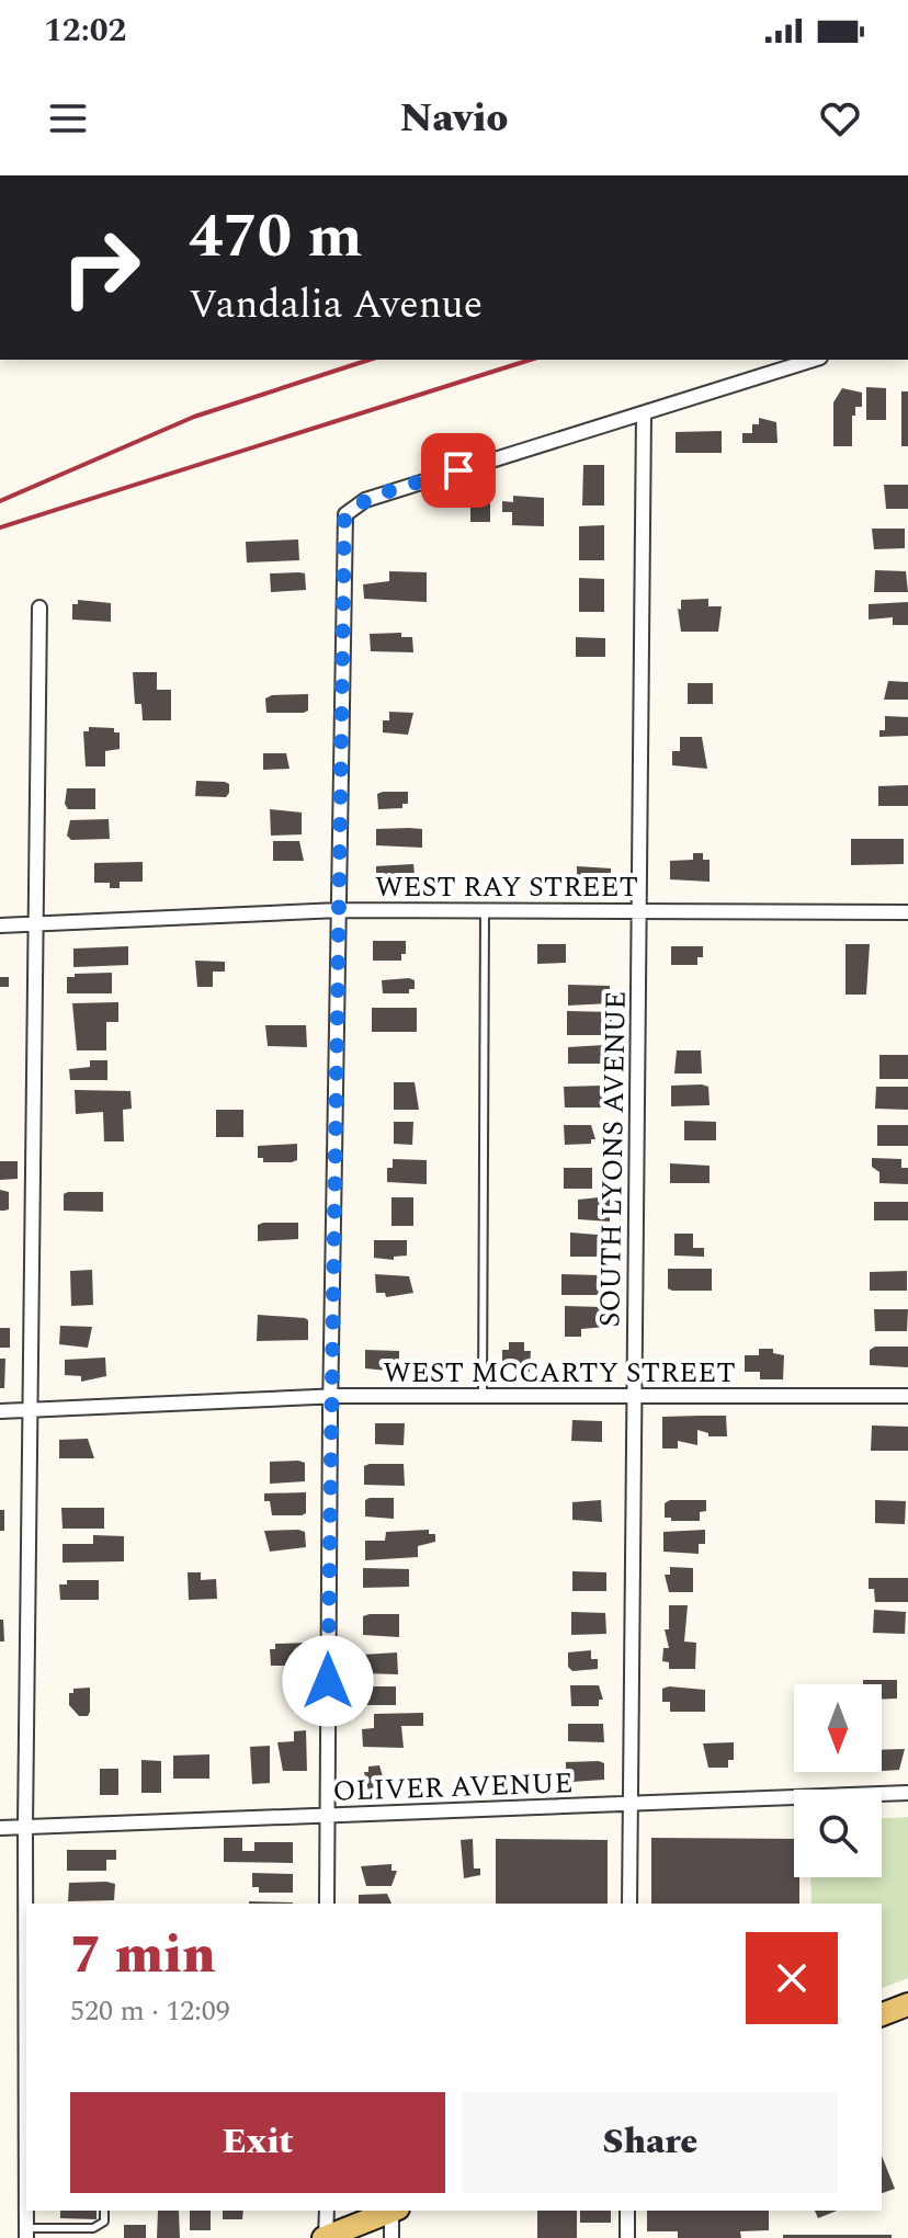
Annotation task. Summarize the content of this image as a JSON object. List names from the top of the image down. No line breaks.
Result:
{"streets":{"street":["WEST RAY STREET","SOUTH LYONS AVENUE","WEST MCCARTY STREET","OLIVER AVENUE"]},"crossings":[["WEST RAY STREET","SOUTH LYONS AVENUE"],["SOUTH LYONS AVENUE","WEST MCCARTY STREET"],["SOUTH LYONS AVENUE","OLIVER AVENUE"]],"north":"bottom","page":{"status":"12:02","header":"Navio","turn":["470 m","Vandalia Avenue"],"heading":["7 min","520 m · 12:09"],"buttons":["Exit","Share"]}}
